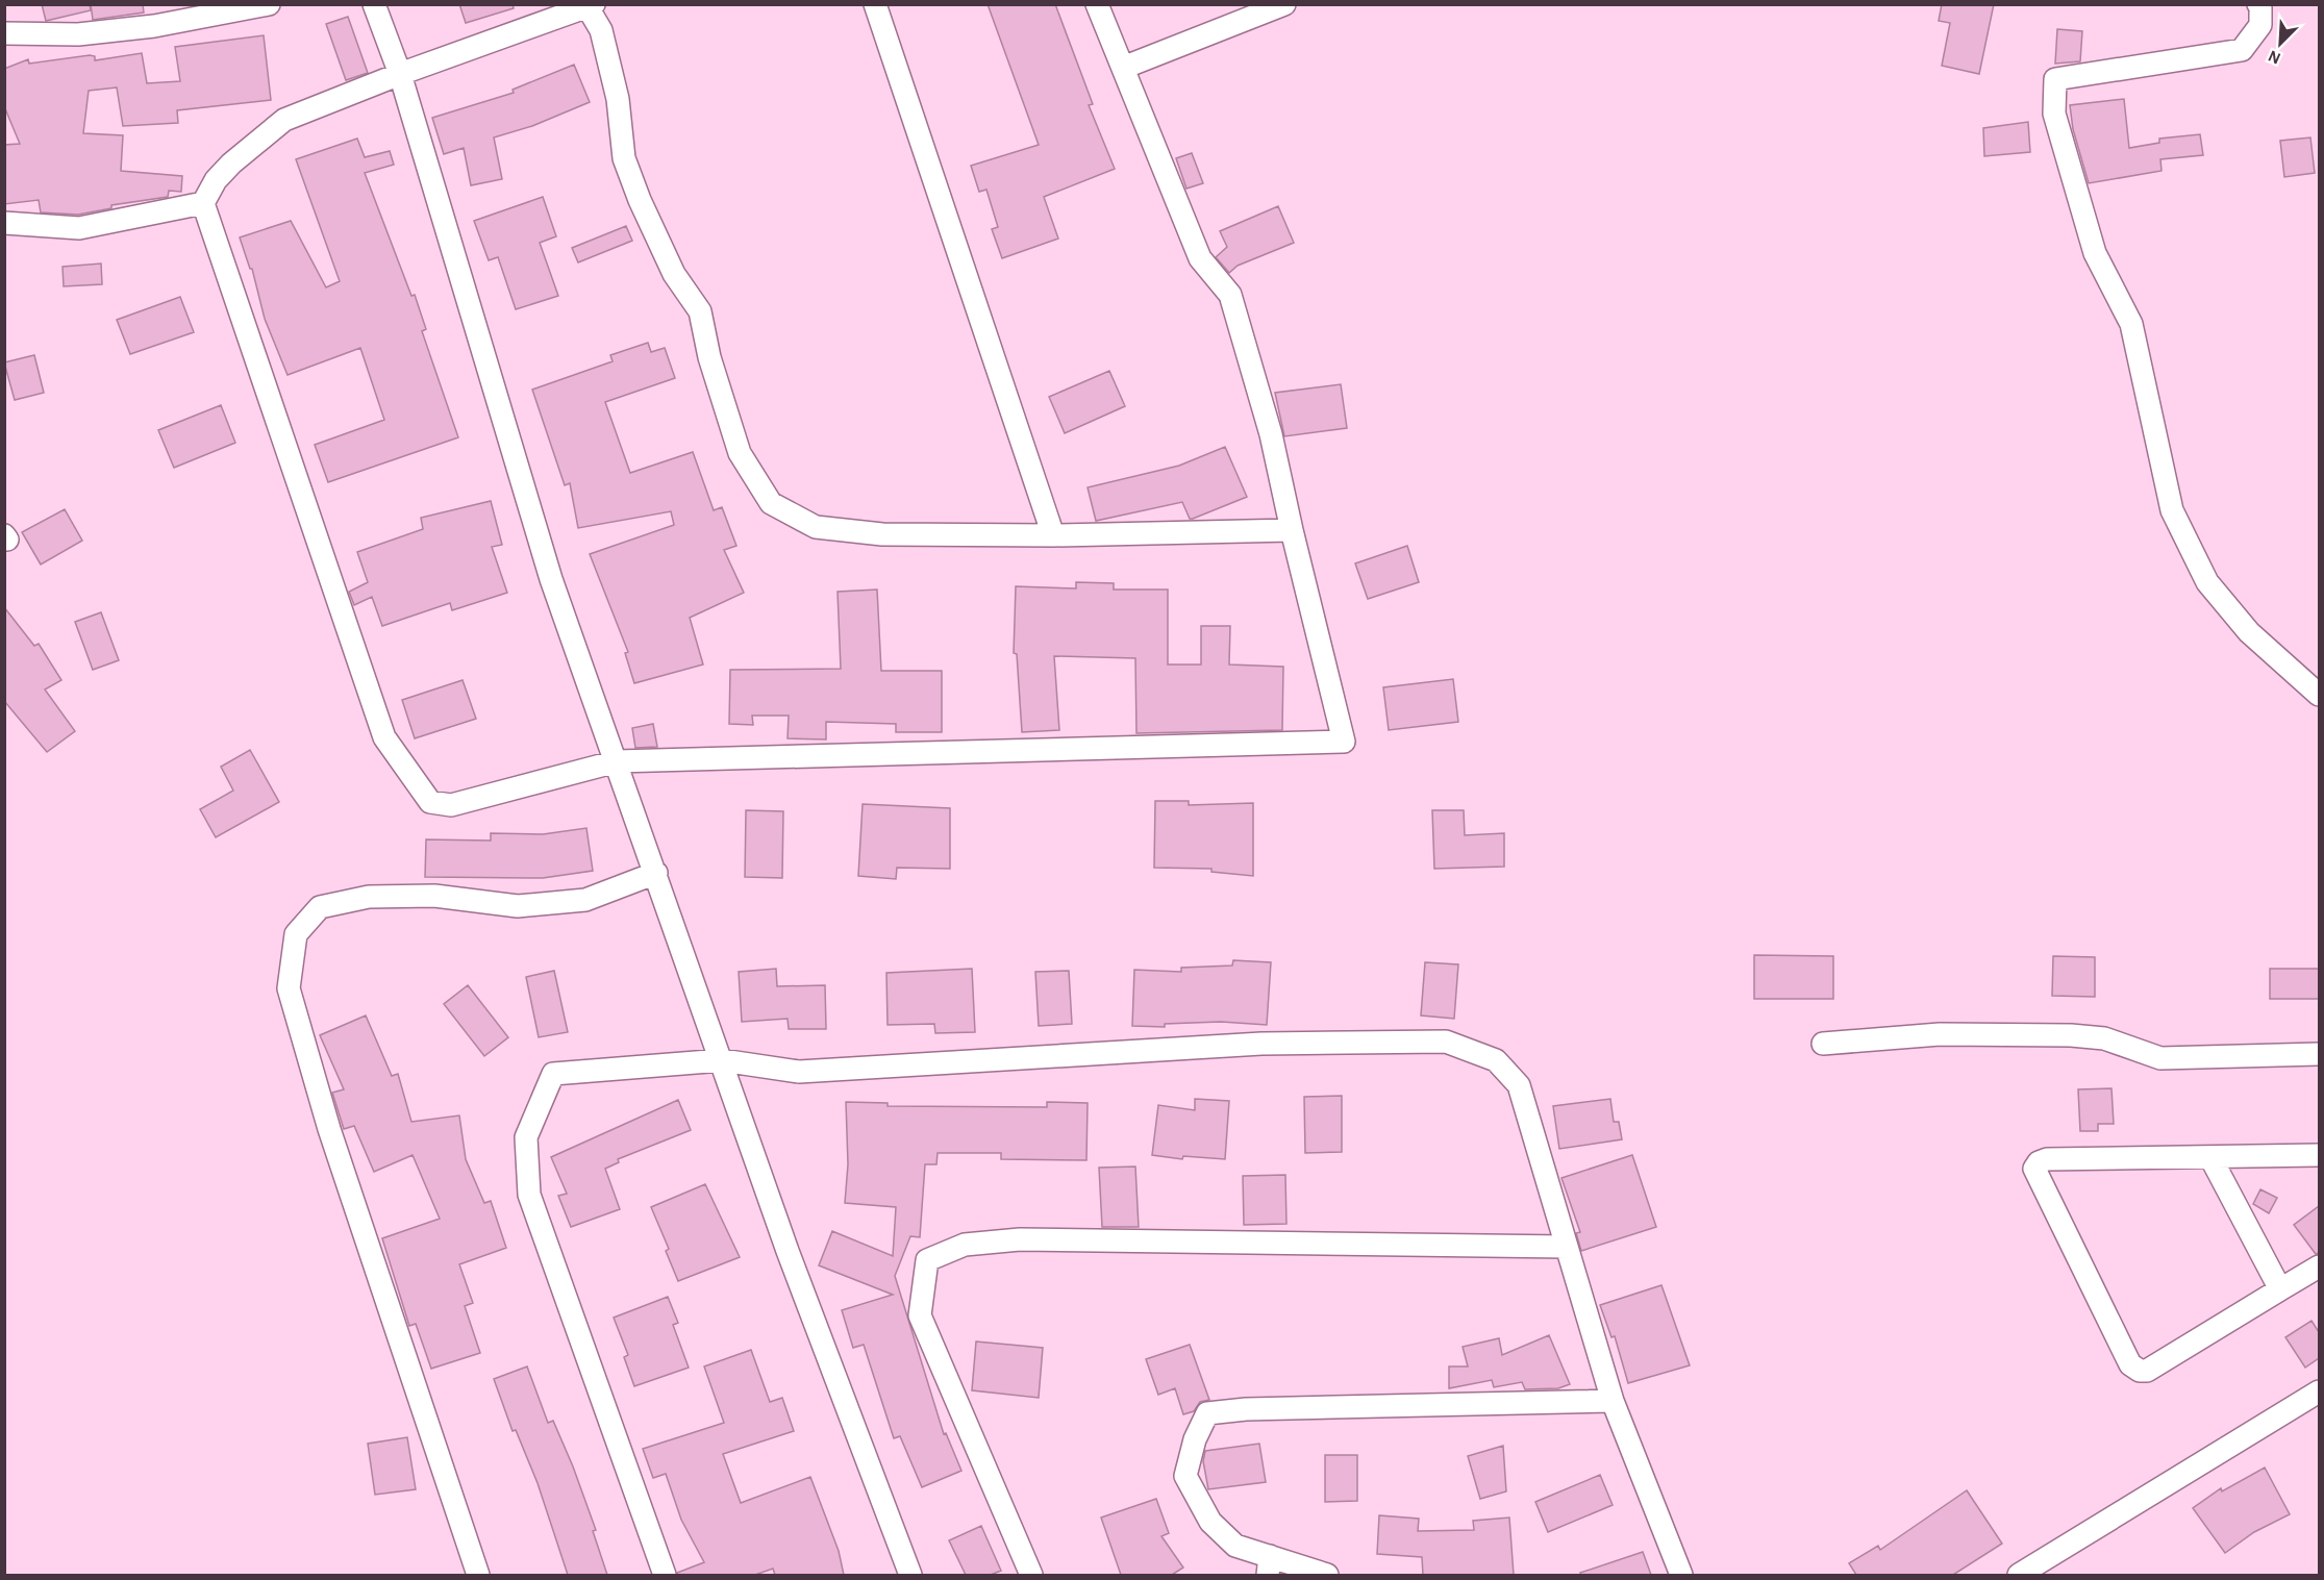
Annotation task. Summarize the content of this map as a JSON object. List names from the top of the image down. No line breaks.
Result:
{"north":"bottom left"}
